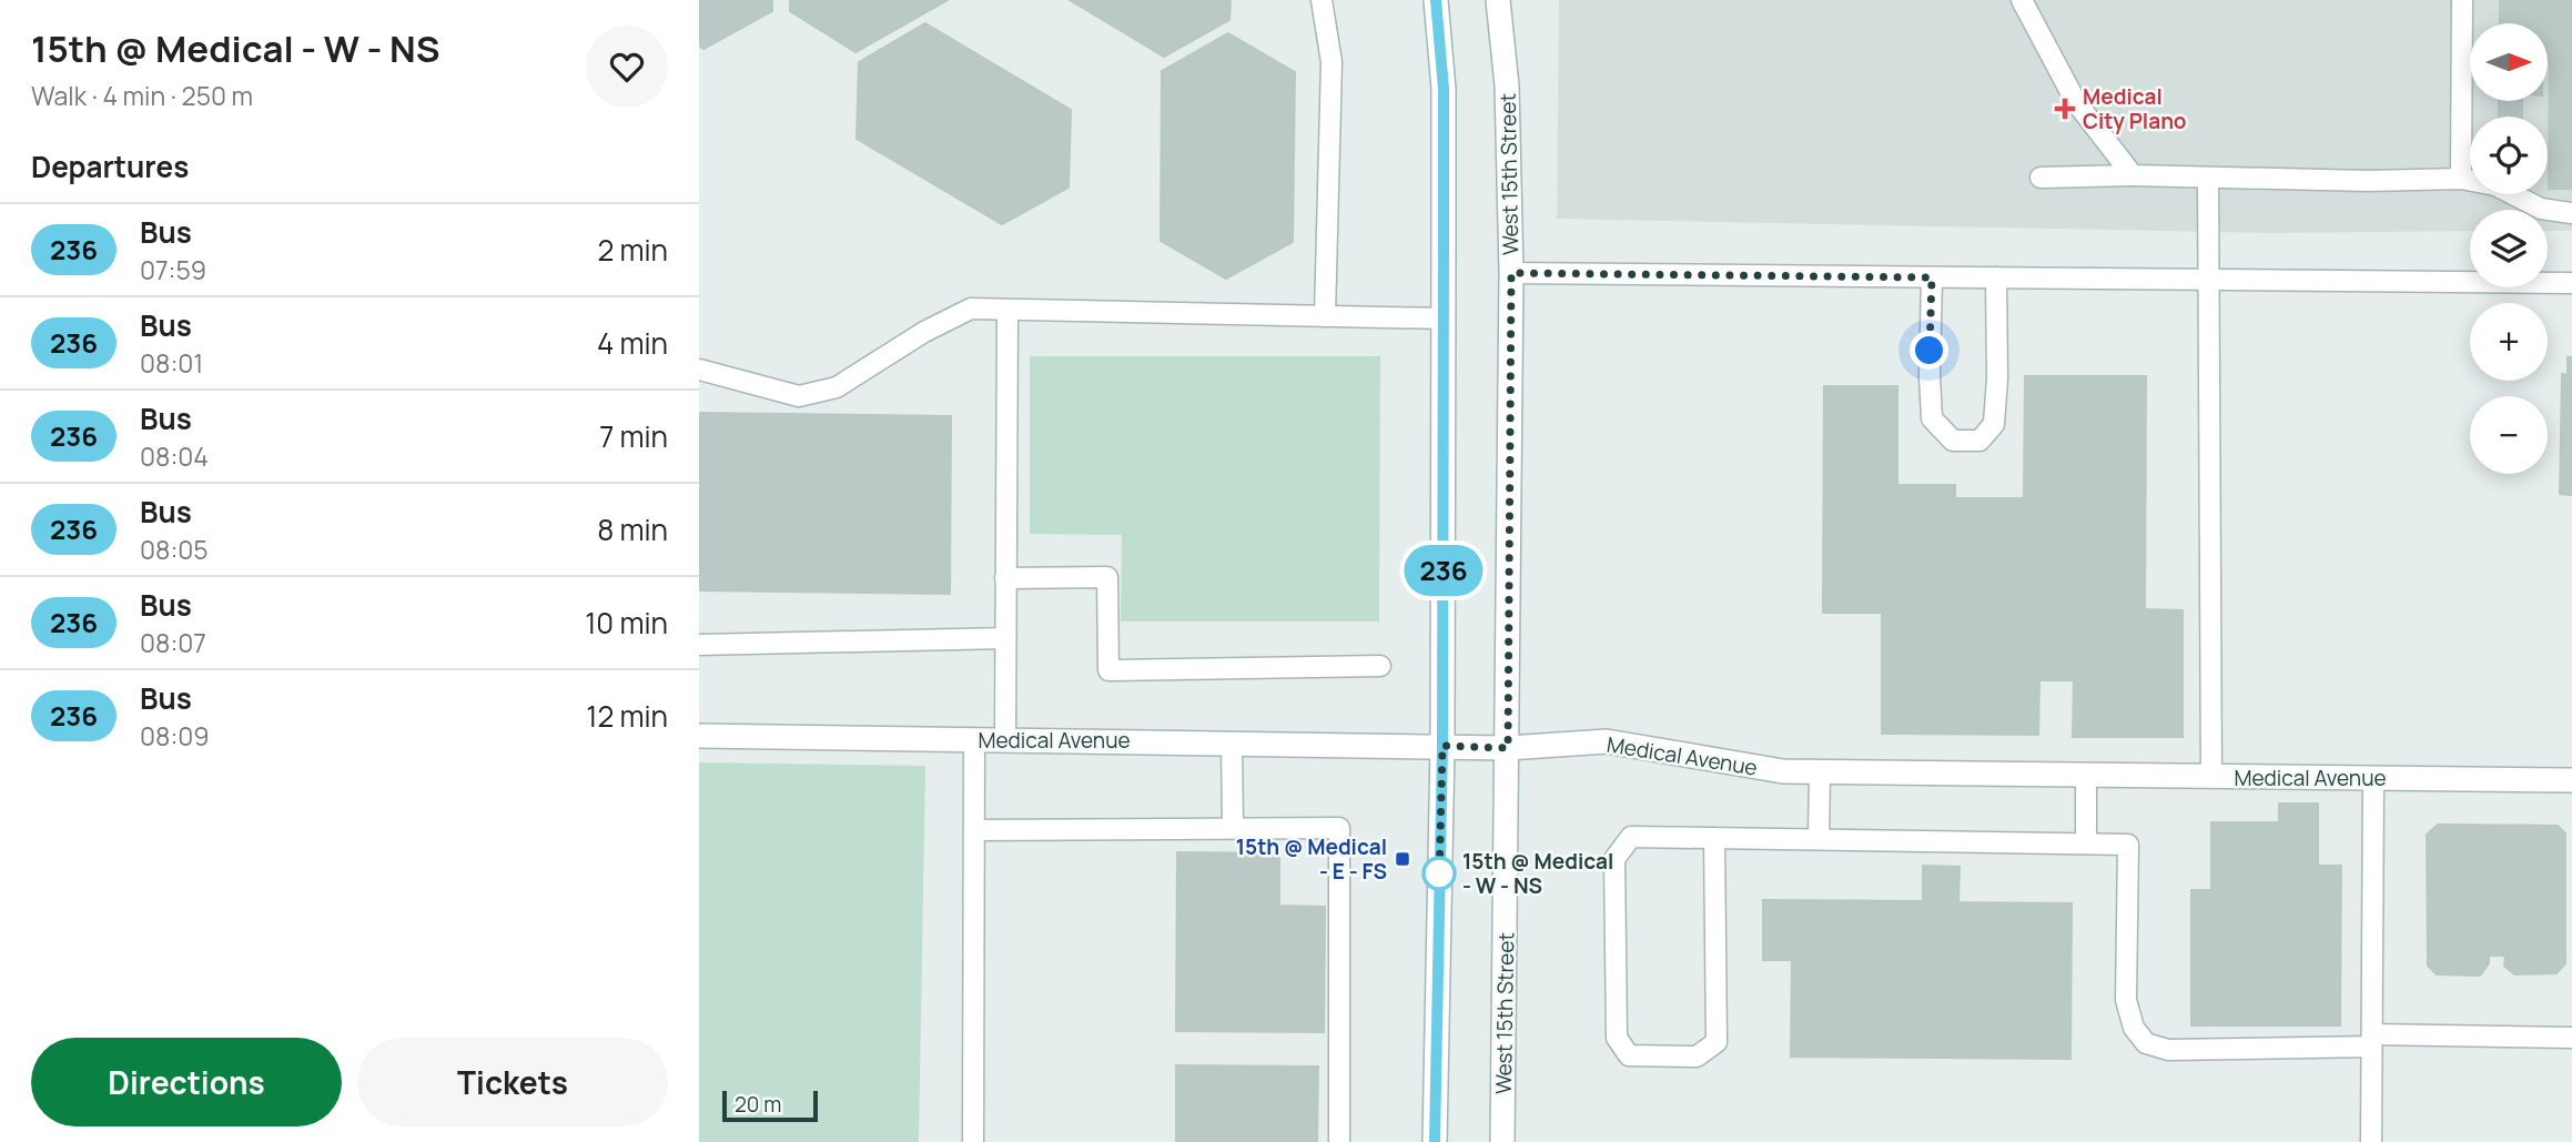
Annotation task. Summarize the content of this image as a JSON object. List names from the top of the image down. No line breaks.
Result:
{"streets":{"main road":["West 15th Street","Medical Avenue"]},"crossings":[["West 15th Street","Medical Avenue"]],"places":{"health":["Medical City Plano"],"transit":["15th @ Medical - E - FS"],"other":["15th @ Medical - W - NS"]},"lines":["bus line 236"],"scale_bar":"20 m","north":"right","page":{"heading":[["15th @ Medical - W - NS","Walk · 4 min · 250 m"],"Departures"],"on_map":"236","map_buttons":["+","−"],"list":[{"mark":"236","name":"Bus","note":"07:59","value":"2 min"},{"mark":"236","name":"Bus","note":"08:01","value":"4 min"},{"mark":"236","name":"Bus","note":"08:04","value":"7 min"},{"mark":"236","name":"Bus","note":"08:05","value":"8 min"},{"mark":"236","name":"Bus","note":"08:07","value":"10 min"},{"mark":"236","name":"Bus","note":"08:09","value":"12 min"}],"buttons":["Directions","Tickets"],"scale":"20 m"}}
